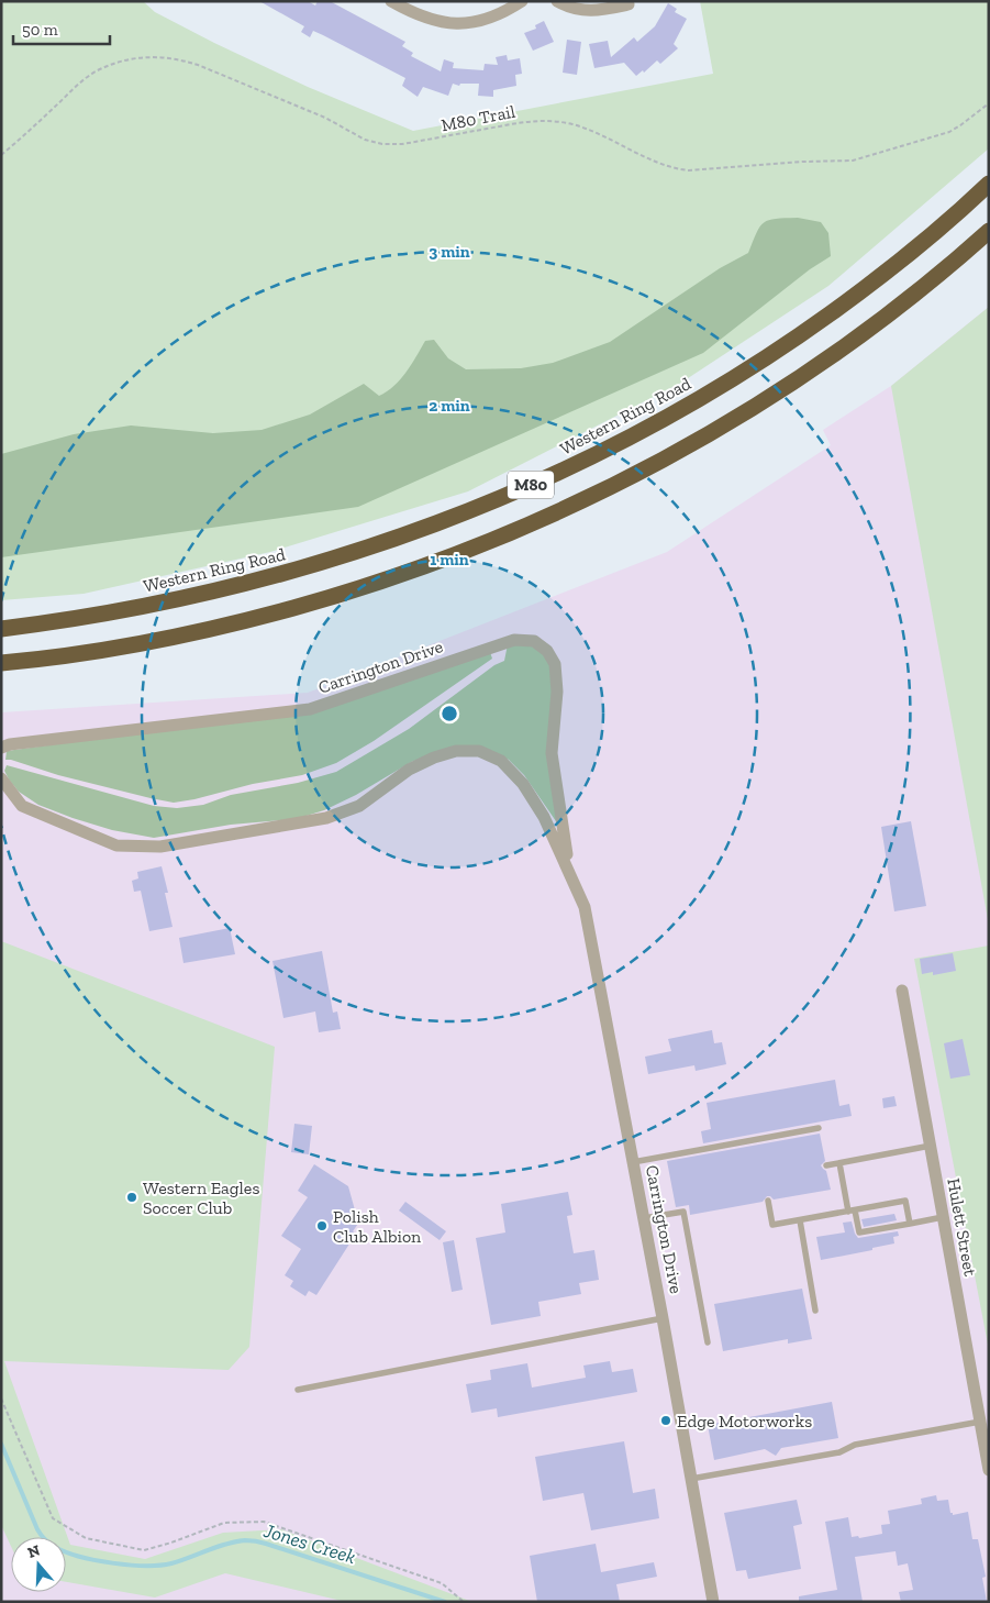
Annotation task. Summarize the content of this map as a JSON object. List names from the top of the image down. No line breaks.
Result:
{"streets":{"highway":["Western Ring Road","M80"],"street":["Carrington Drive","Hulett Street"],"path":["M80 Trail"]},"water":["Jones Creek"],"places":["Western Eagles Soccer Club","Polish Club Albion","Edge Motorworks"],"scale_bar":"50 m","north":"top","rings":["3 min","2 min","1 min"]}
